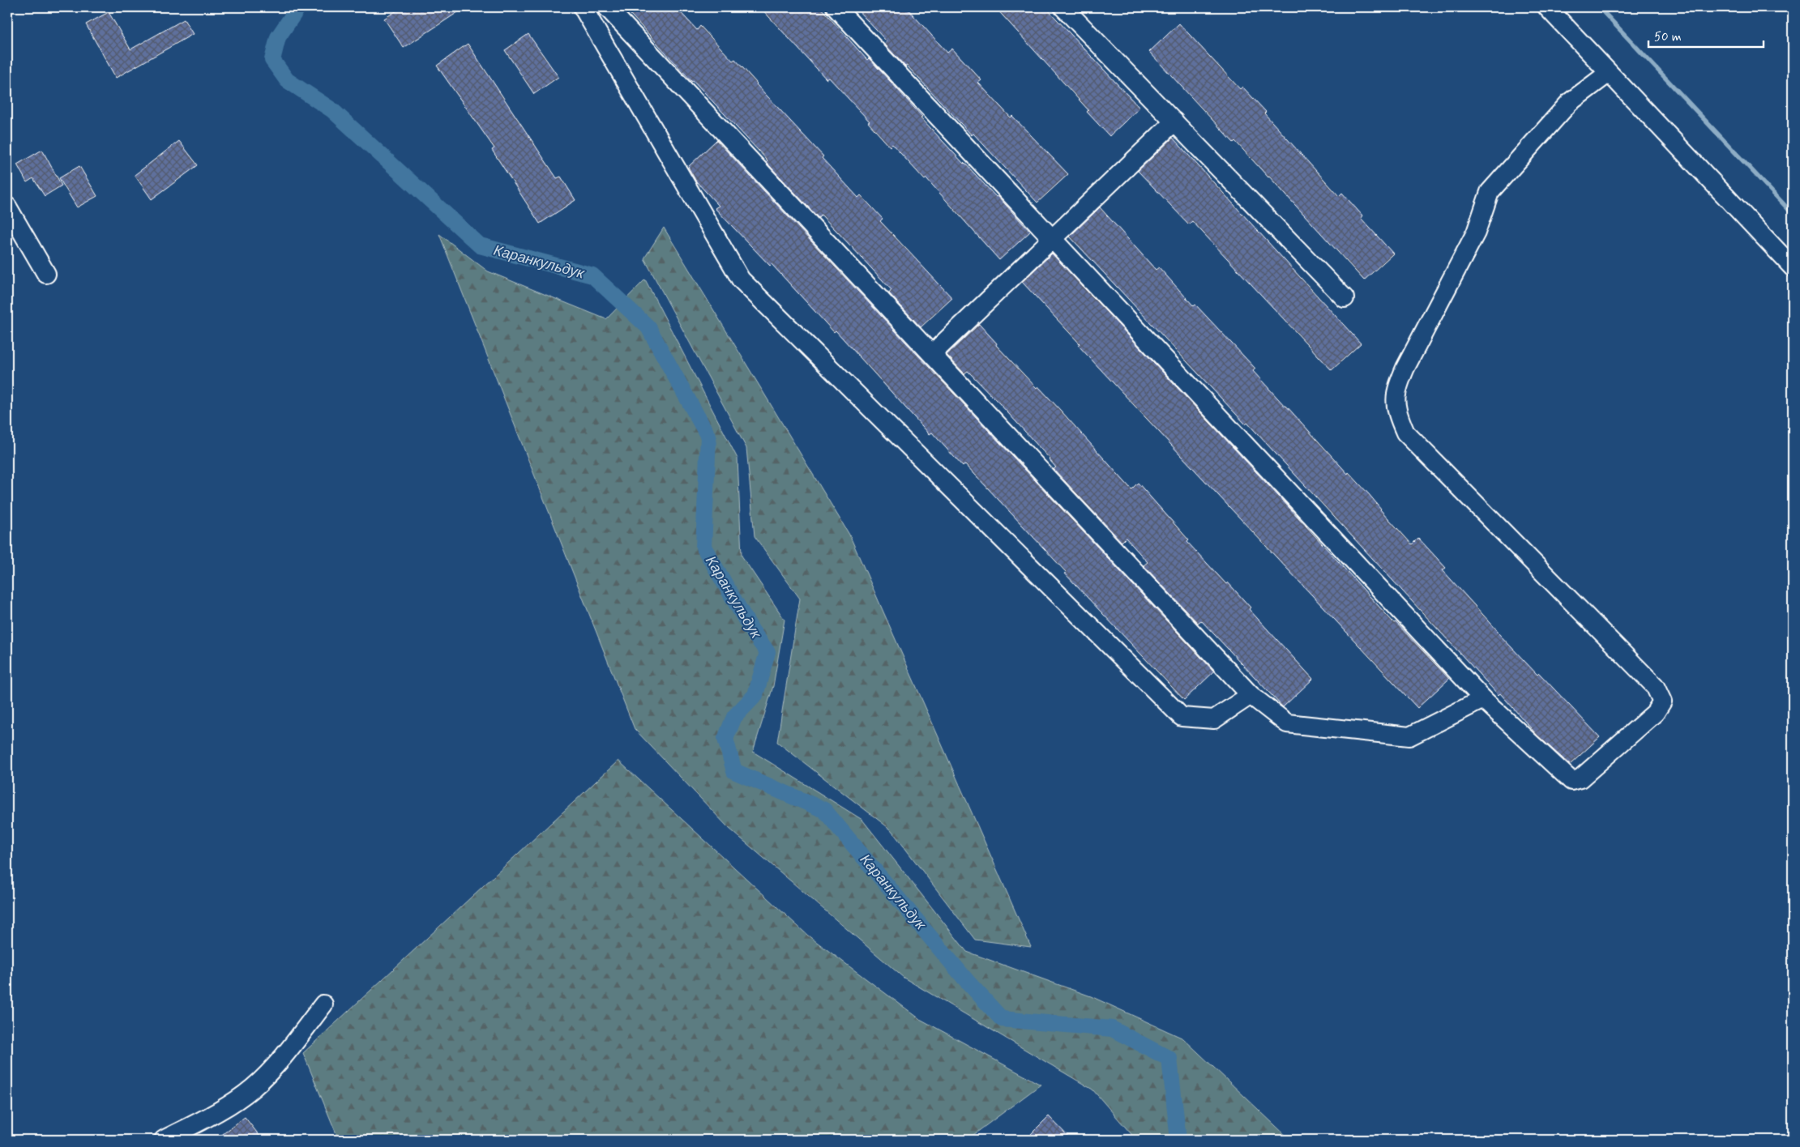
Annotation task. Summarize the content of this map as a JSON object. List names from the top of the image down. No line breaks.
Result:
{"water":["Каранкульдук"],"scale_bar":"50 m"}
